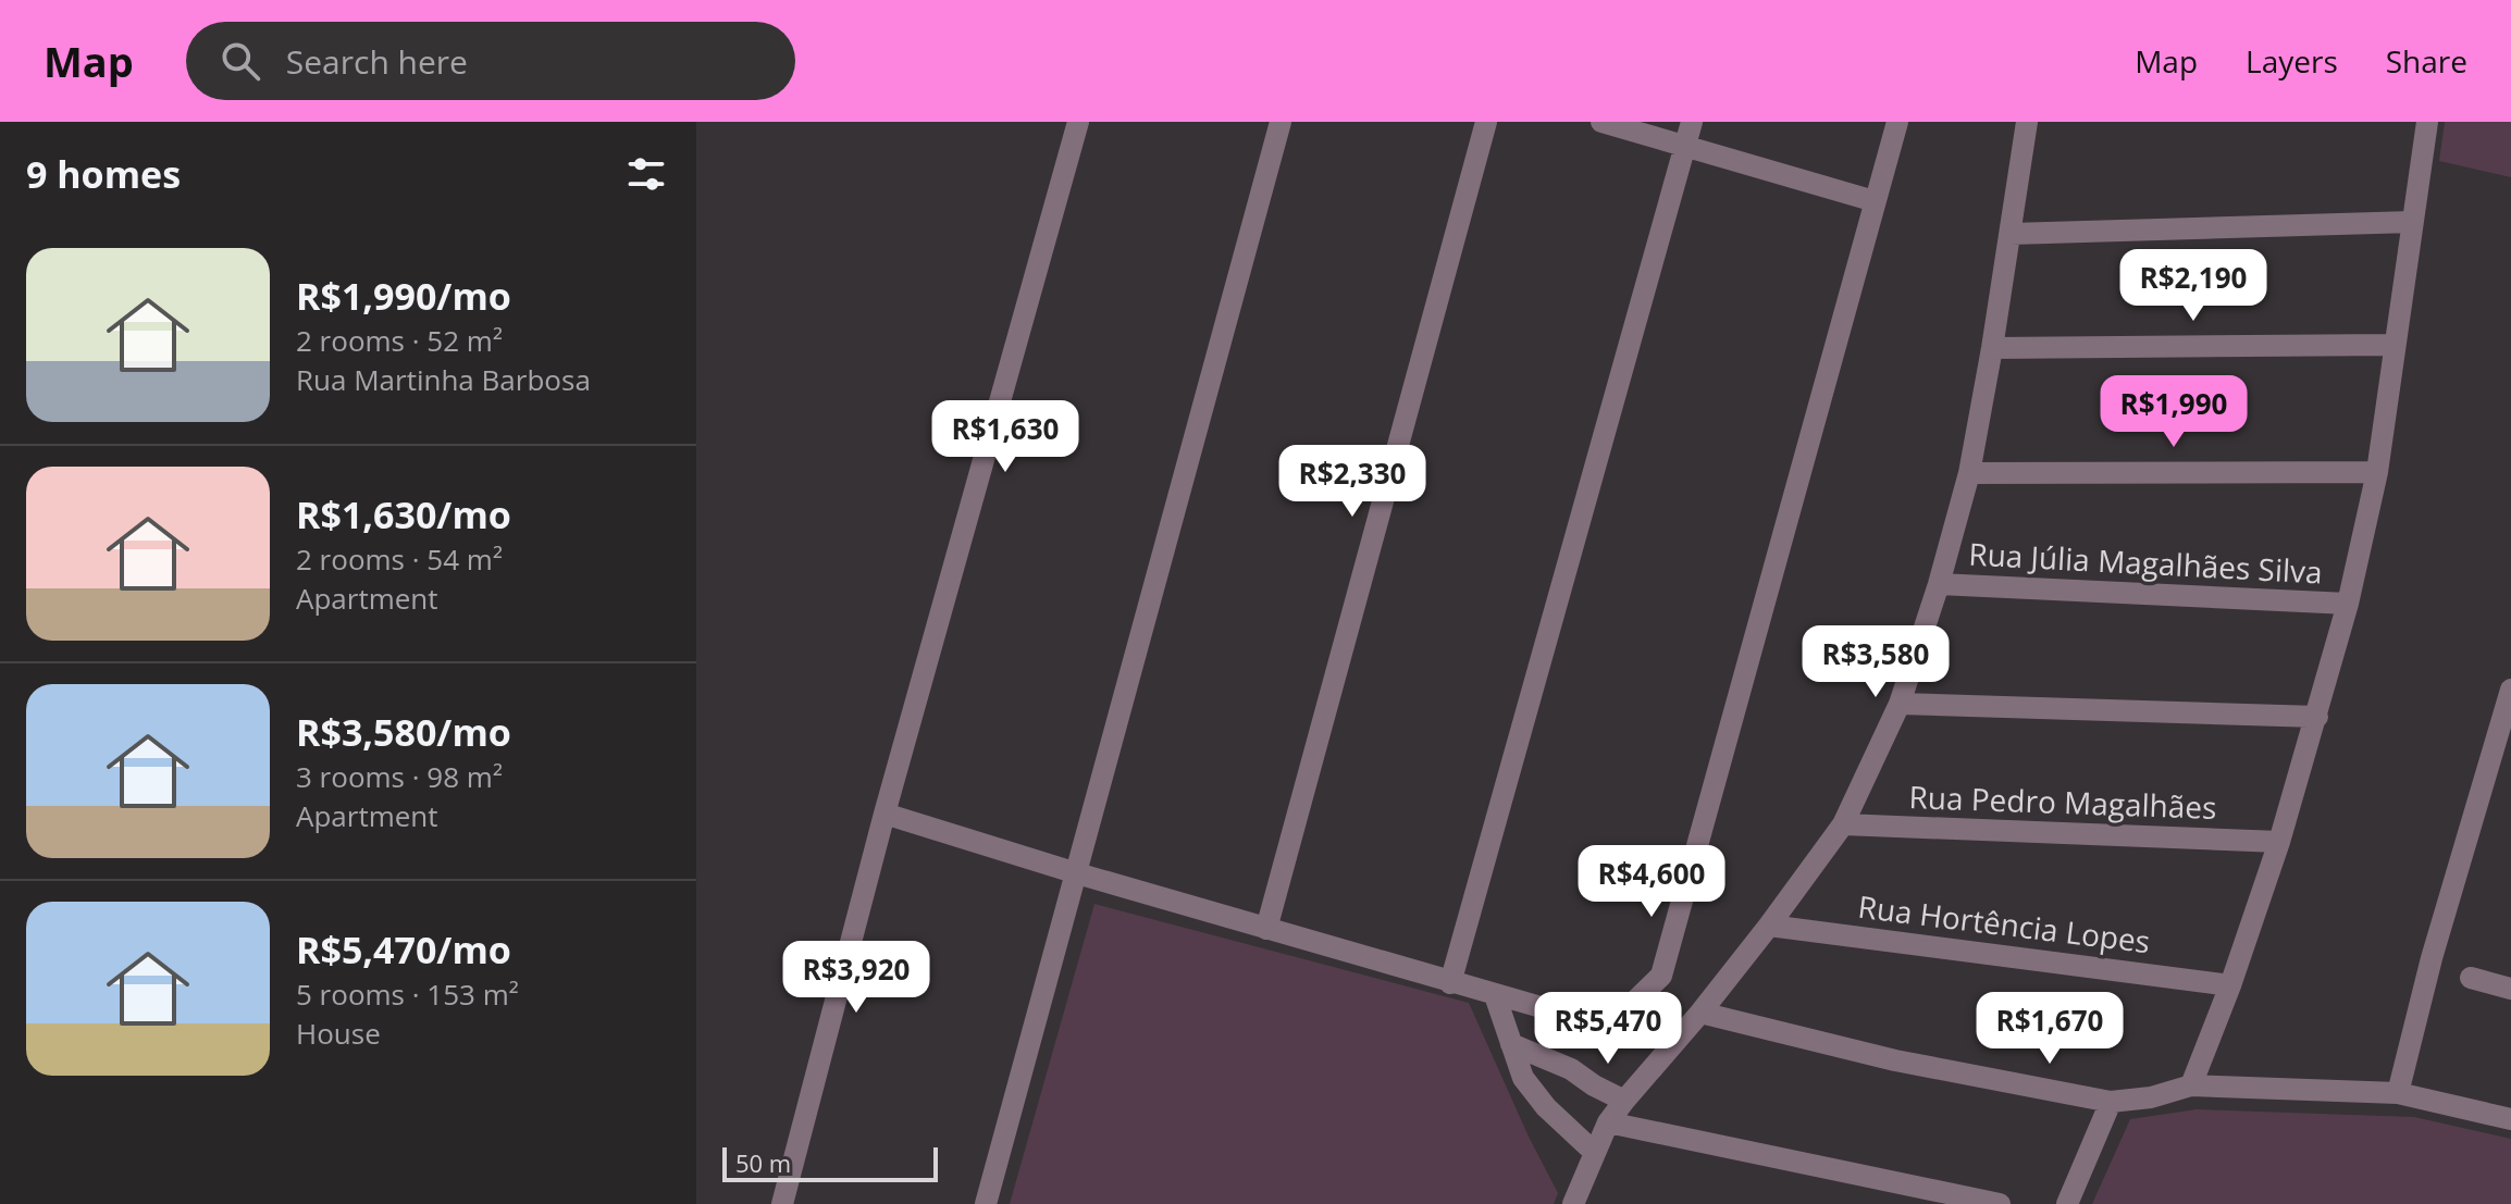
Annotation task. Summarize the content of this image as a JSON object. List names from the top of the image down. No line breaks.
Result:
{"streets":{"street":["Rua Júlia Magalhães Silva","Rua Pedro Magalhães","Rua Hortência Lopes"]},"scale_bar":"50 m","page":{"header":"Map","search":"Search here","nav":["Map","Layers","Share"],"heading":"9 homes","list":[{"name":"R$1,990/mo","note":"2 rooms · 52 m² · Rua Martinha Barbosa"},{"name":"R$1,630/mo","note":"2 rooms · 54 m² · Apartment"},{"name":"R$3,580/mo","note":"3 rooms · 98 m² · Apartment"},{"name":"R$5,470/mo","note":"5 rooms · 153 m² · House"}],"price":["R$2,190","R$1,990","R$1,630","R$2,330","R$3,580","R$4,600","R$3,920","R$5,470","R$1,670"],"scale":"50 m"}}
